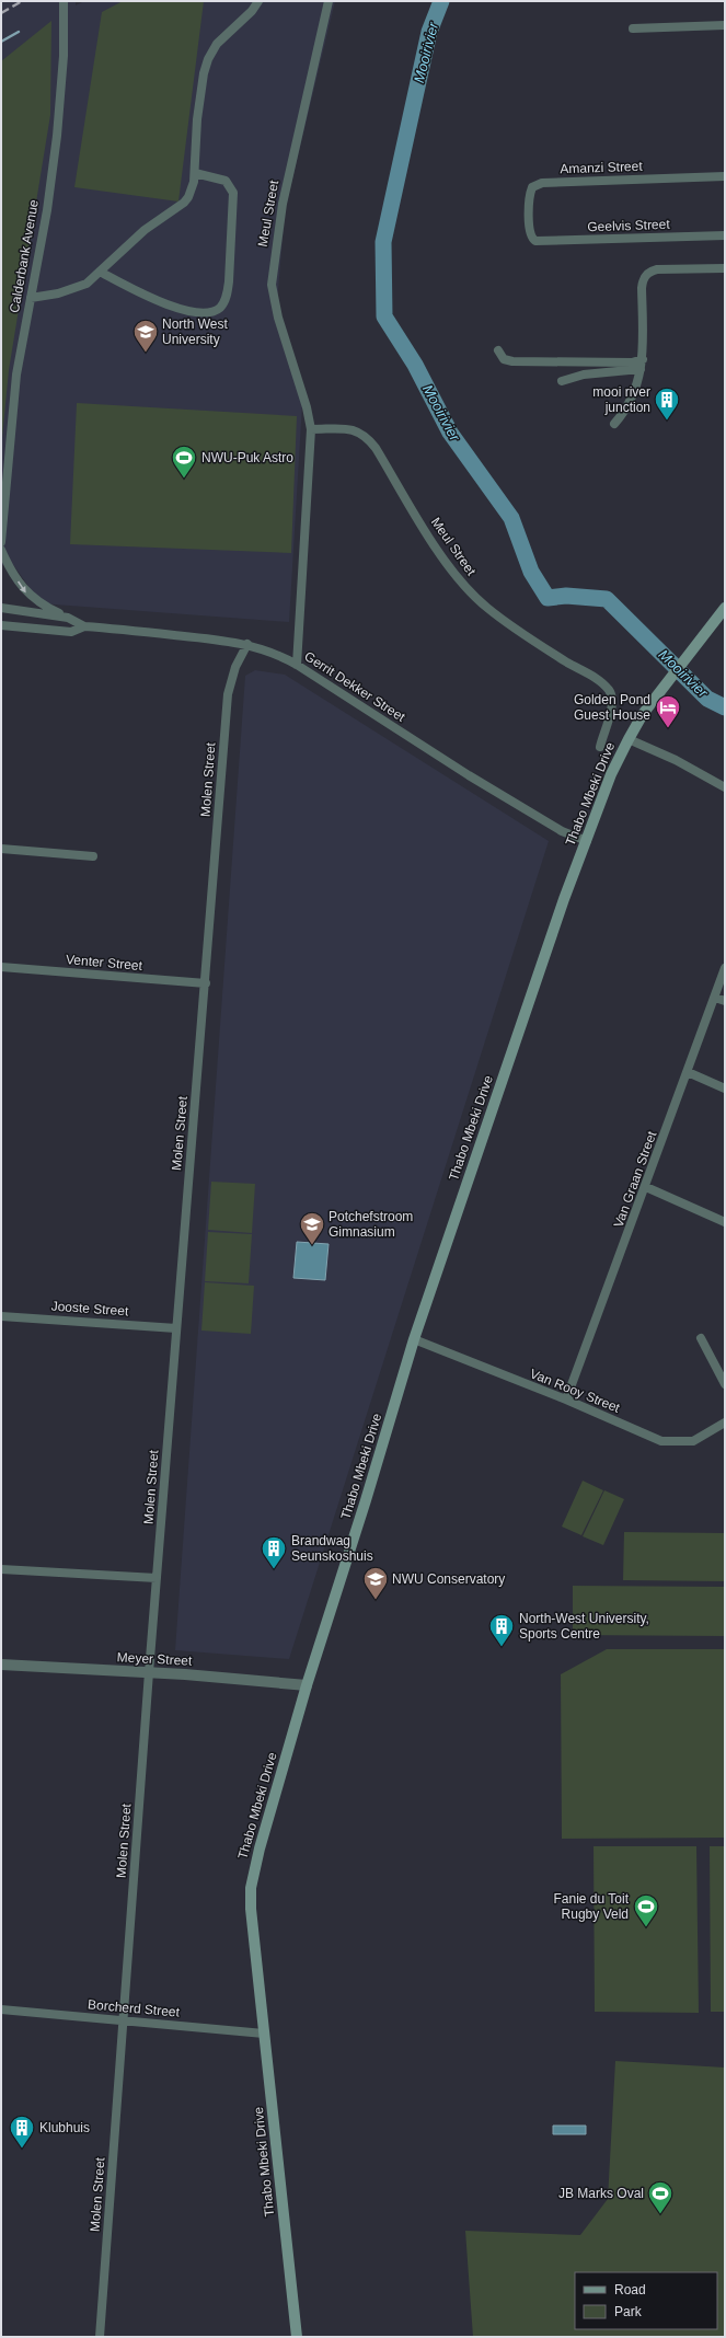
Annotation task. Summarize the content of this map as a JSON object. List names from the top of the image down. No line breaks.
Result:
{"streets":{"main road":["Thabo Mbeki Drive"],"street":["Amanzi Street","Meul Street","Geelvis Street","Calderbank Avenue","Gerrit Dekker Street","Molen Street","Venter Street","Van Graan Street","Jooste Street","Van Rooy Street","Meyer Street","Borcherd Street"]},"crossings":[["Amanzi Street","Geelvis Street"],["Meul Street","Gerrit Dekker Street"],["Gerrit Dekker Street","Molen Street"],["Gerrit Dekker Street","Thabo Mbeki Drive"],["Molen Street","Venter Street"],["Molen Street","Jooste Street"],["Molen Street","Meyer Street"],["Molen Street","Borcherd Street"],["Thabo Mbeki Drive","Van Rooy Street"],["Thabo Mbeki Drive","Meyer Street"],["Thabo Mbeki Drive","Borcherd Street"],["Van Graan Street","Van Rooy Street"]],"water":["Mooirivier"],"places":{"school or university":["North West University","Potchefstroom Gimnasium","NWU Conservatory"],"building":["mooi river junction","Brandwag Seunskoshuis","North-West University, Sports Centre","Klubhuis"],"sports":["NWU-Puk Astro","Fanie du Toit Rugby Veld","JB Marks Oval"],"hotel":["Golden Pond Guest House"]},"legend":["Road","Park"]}
